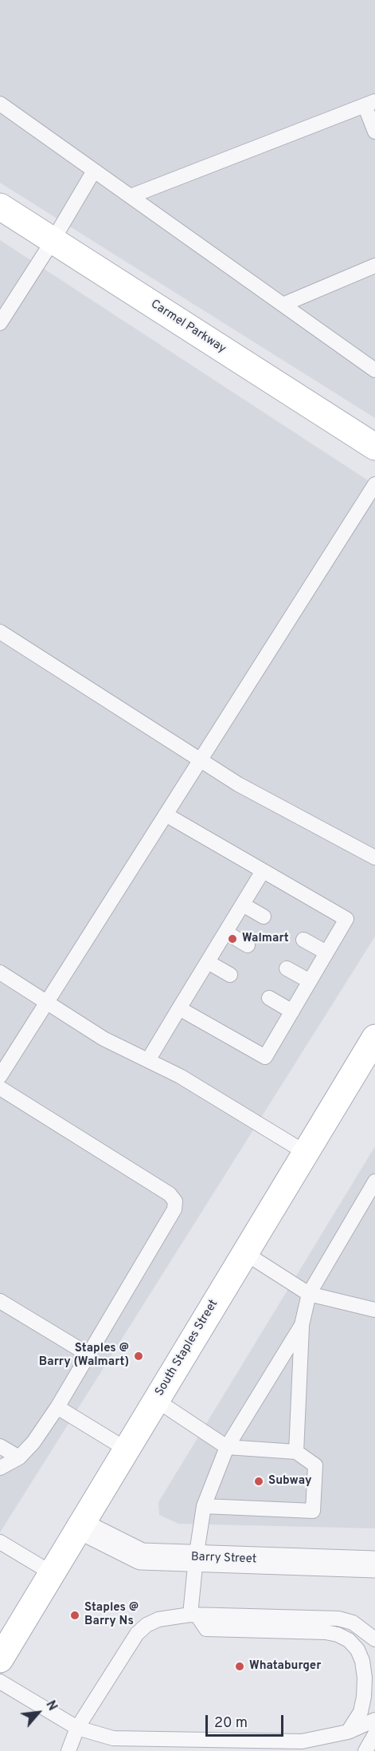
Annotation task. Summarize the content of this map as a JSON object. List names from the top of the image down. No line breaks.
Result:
{"streets":{"main road":["Carmel Parkway","South Staples Street"],"street":["Barry Street"]},"crossings":[["South Staples Street","Barry Street"]],"places":["Walmart","Staples @ Barry (Walmart)","Subway","Staples @ Barry Ns","Whataburger"],"scale_bar":"20 m","north":"top right"}
